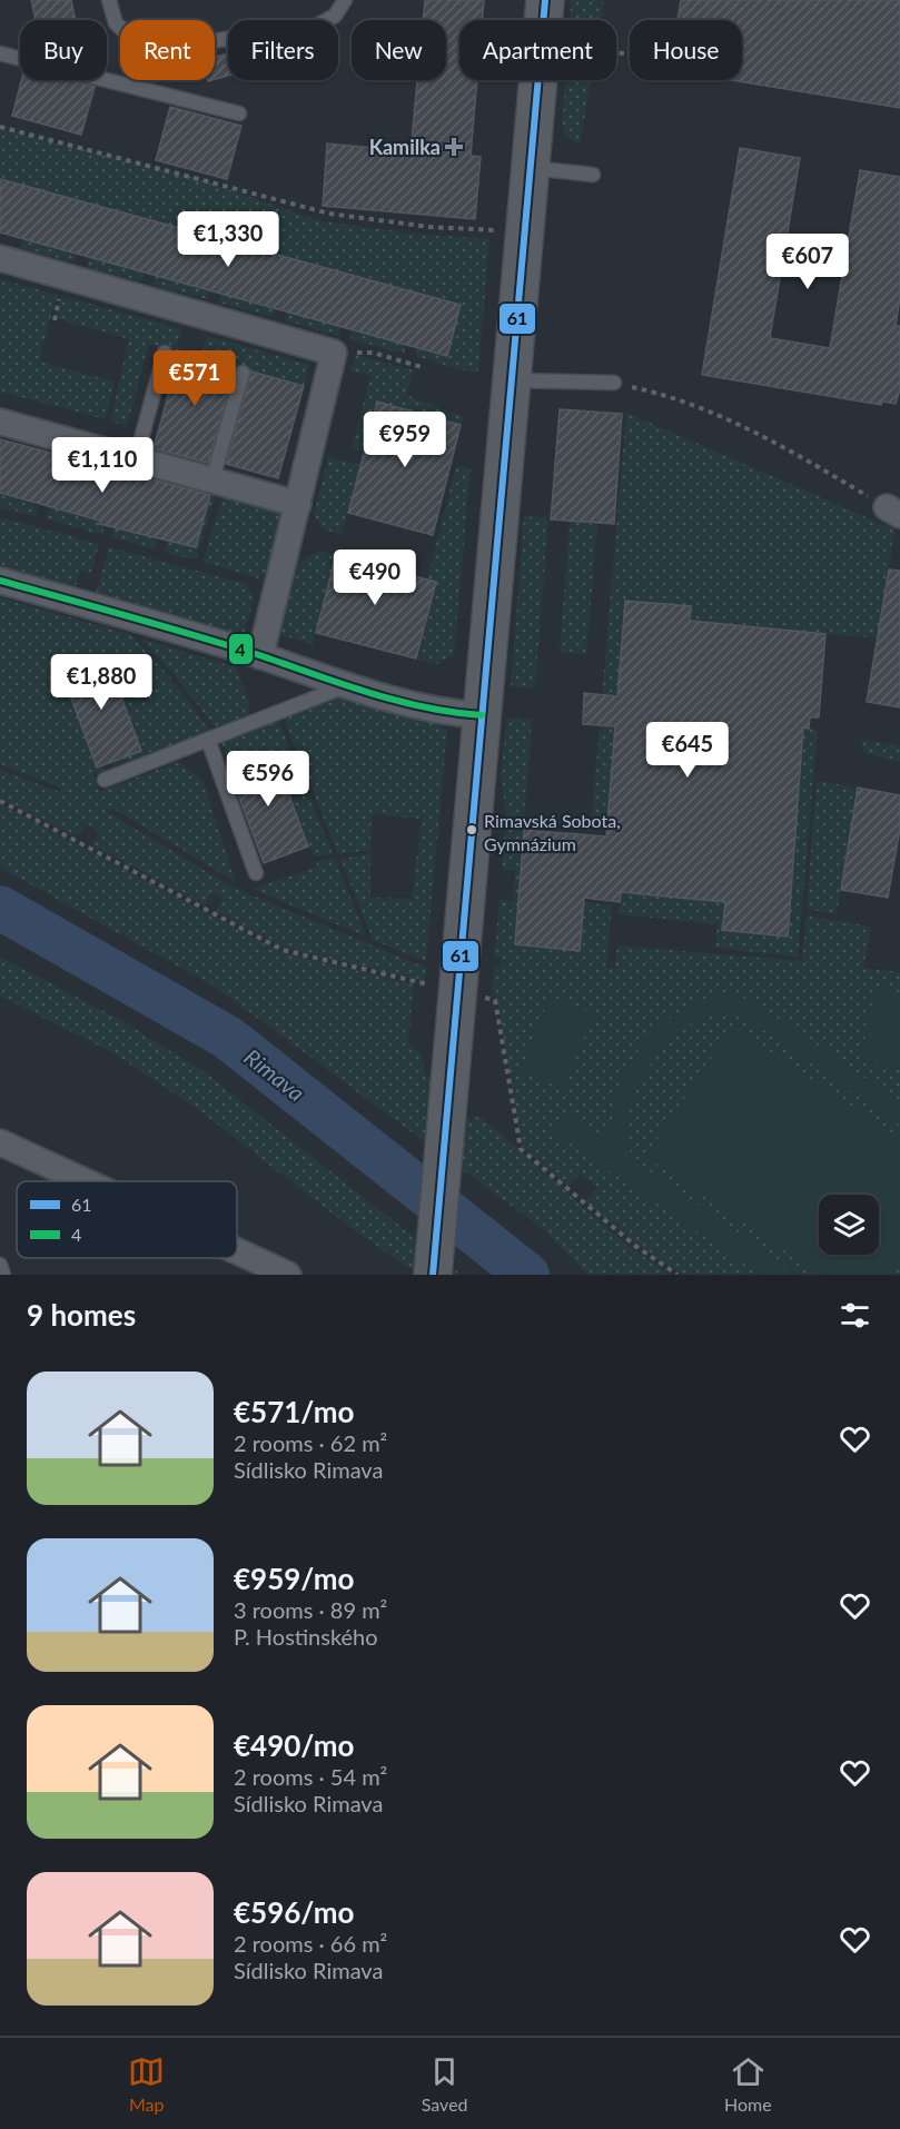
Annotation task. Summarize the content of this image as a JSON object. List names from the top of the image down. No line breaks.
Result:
{"water":["Rimava"],"places":{"health":["Kamilka"],"other":["Rimavská Sobota, Gymnázium"]},"lines":["transit line 61","transit line 4"],"legend":["61","4"],"page":{"chip":["Buy","Rent","Filters","New","Apartment","House"],"price":["€1,330","€607","€571","€959","€1,110","€490","€1,880","€645","€596"],"heading":"9 homes","list":[{"name":"€571/mo","note":"2 rooms · 62 m² · Sídlisko Rimava"},{"name":"€959/mo","note":"3 rooms · 89 m² · P. Hostinského"},{"name":"€490/mo","note":"2 rooms · 54 m² · Sídlisko Rimava"},{"name":"€596/mo","note":"2 rooms · 66 m² · Sídlisko Rimava"}],"tabs":["Map","Saved","Home"]}}
